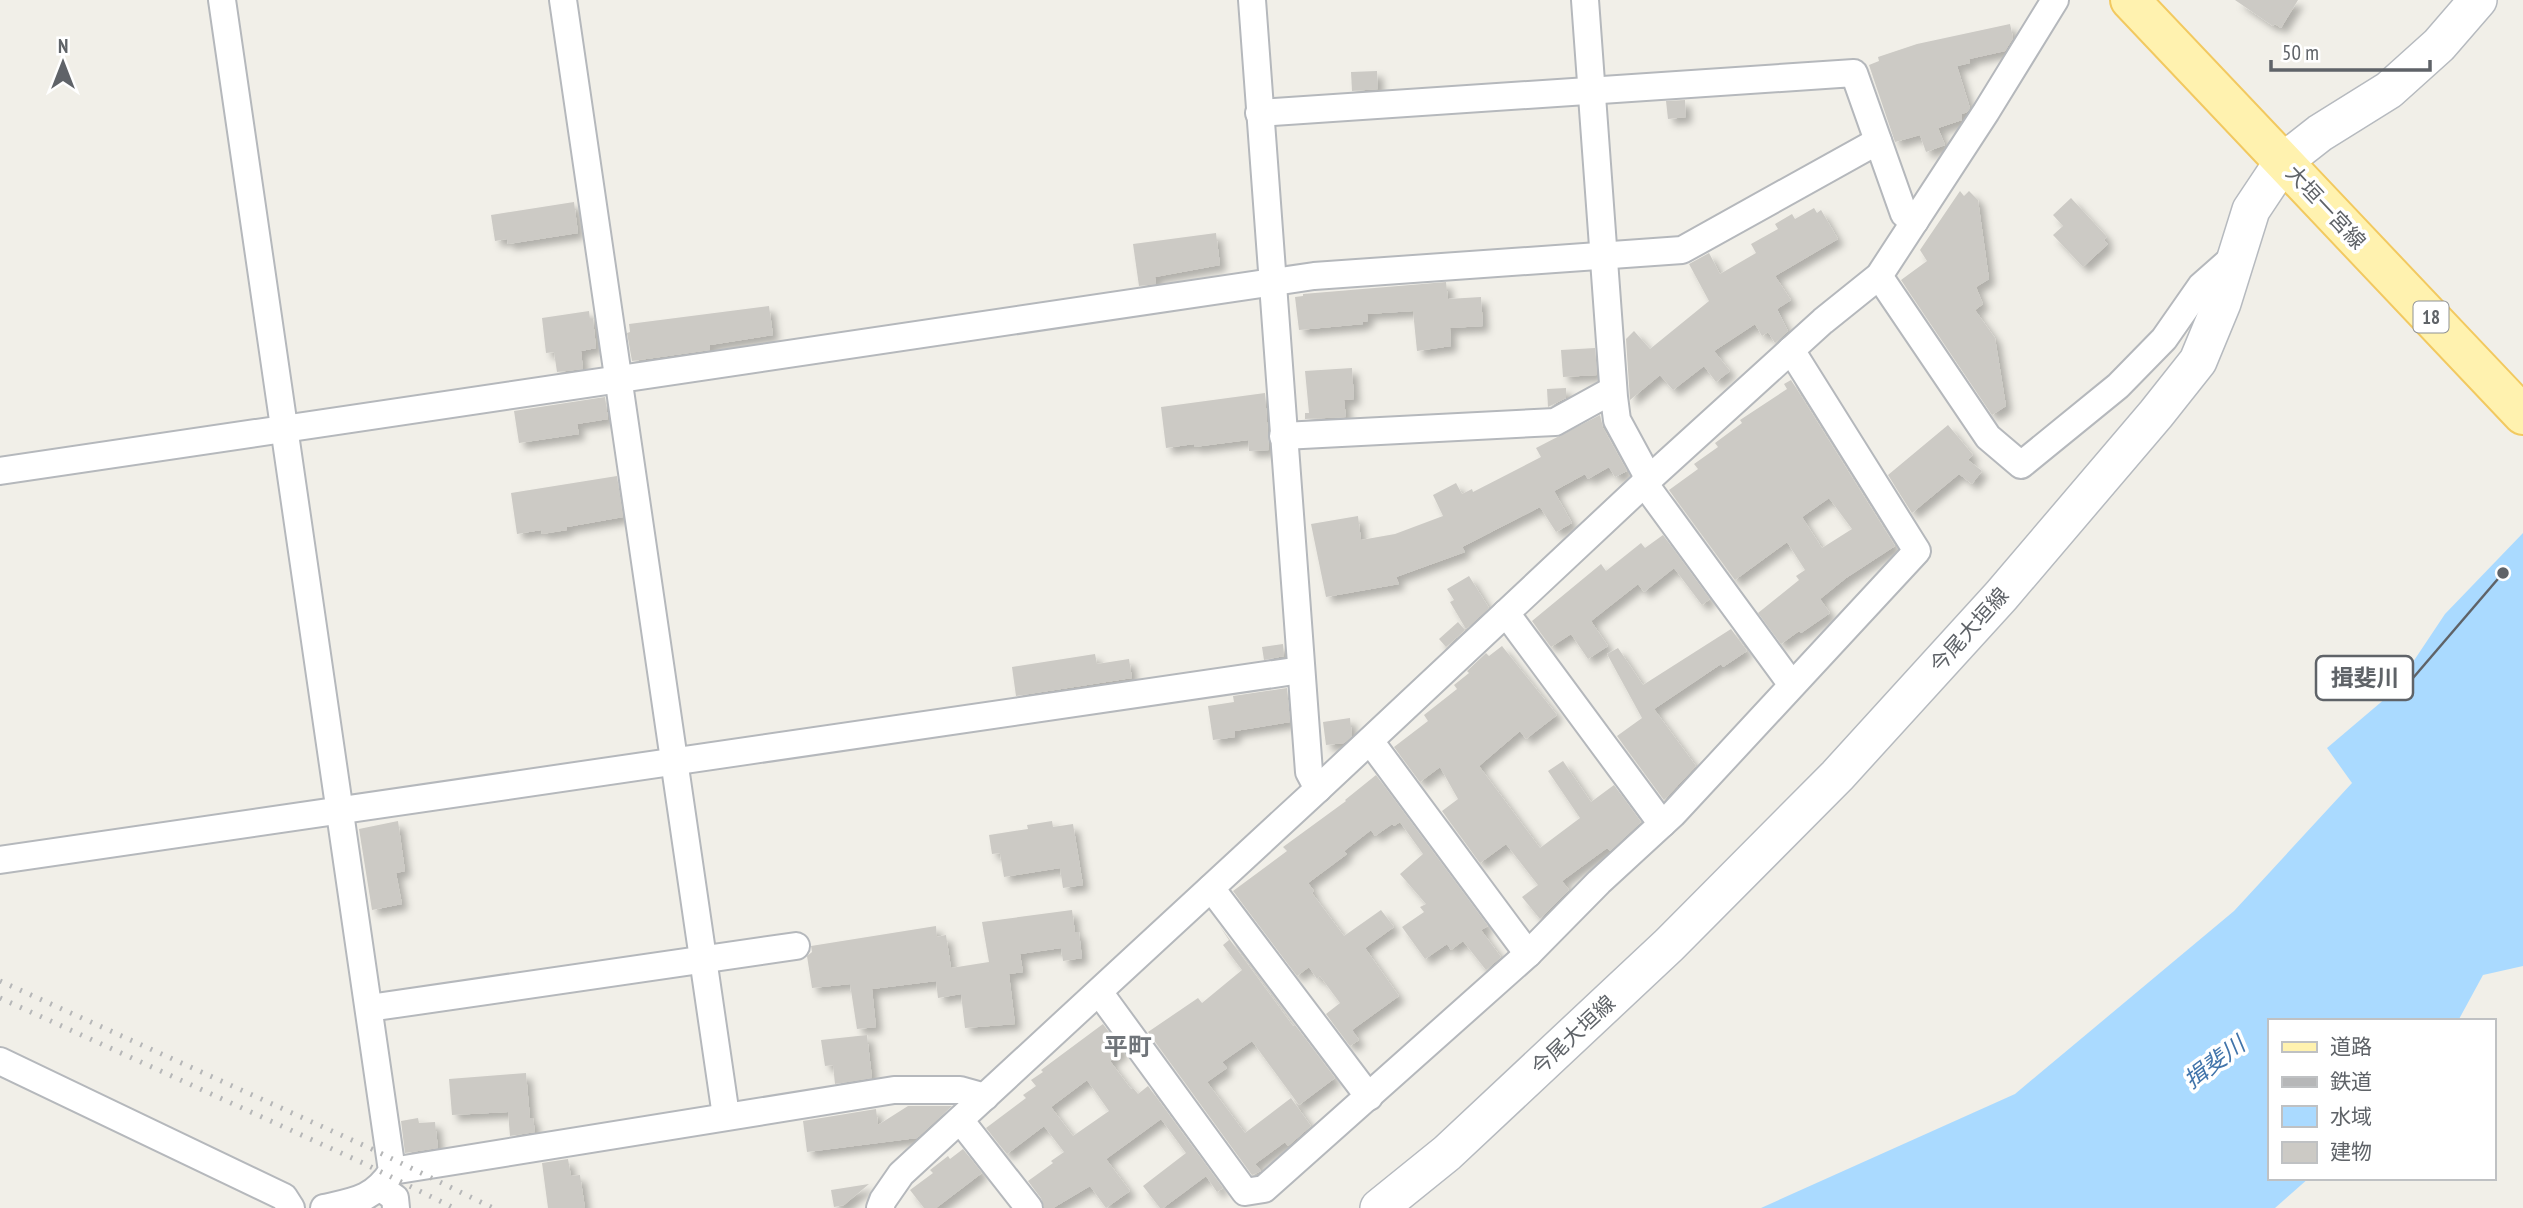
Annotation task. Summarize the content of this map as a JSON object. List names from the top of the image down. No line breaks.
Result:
{"streets":{"main road":["大垣一宮線","18","今尾大垣線"]},"crossings":[["大垣一宮線","今尾大垣線"]],"districts":["平町"],"water":["揖斐川"],"places":["揖斐川"],"legend":["道路","鉄道","水域","建物"],"scale_bar":"50 m","north":"top"}
